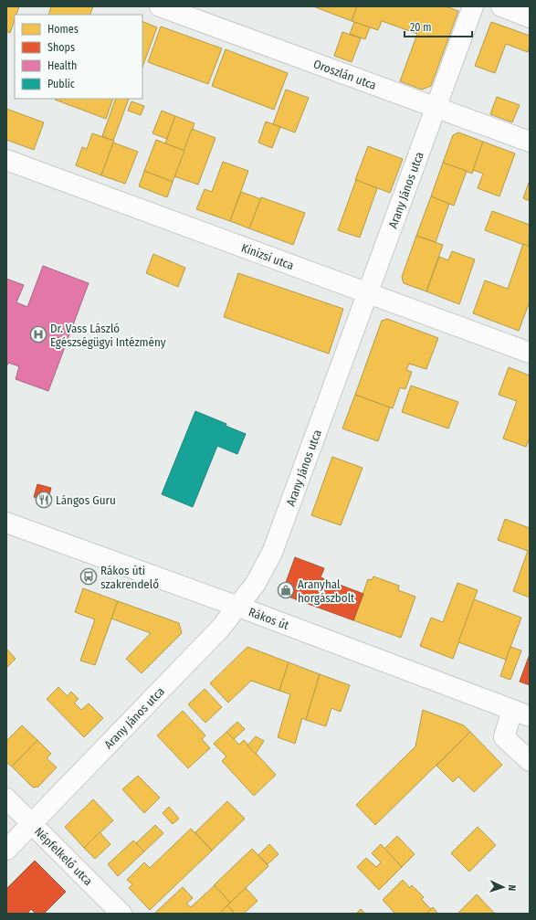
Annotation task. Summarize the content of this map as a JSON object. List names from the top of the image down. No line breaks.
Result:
{"streets":{"street":["Oroszlán utca","Arany János utca","Kinizsi utca","Rákos út","Népfelkelő utca"]},"crossings":[["Oroszlán utca","Arany János utca"],["Arany János utca","Kinizsi utca"],["Arany János utca","Rákos út"],["Arany János utca","Népfelkelő utca"]],"places":{"hospital":["Dr. Vass László Egészségügyi Intézmény"],"restaurant":["Lángos Guru"],"bus stop":["Rákos úti szakrendelő"],"shop":["Aranyhal horgászbolt"]},"legend":["Homes","Shops","Health","Public"],"scale_bar":"20 m","north":"right"}
